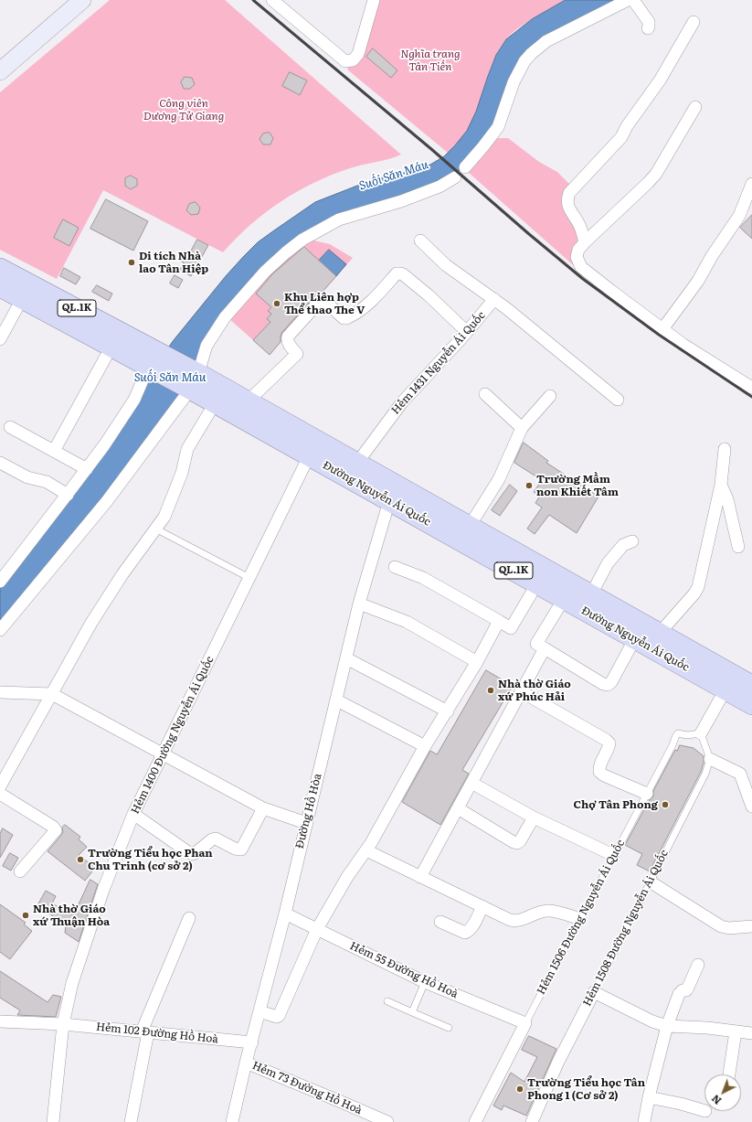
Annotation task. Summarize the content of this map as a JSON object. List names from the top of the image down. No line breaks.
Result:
{"streets":{"main road":["QL.1K","Đường Nguyễn Ái Quốc"],"street":["Hẻm 1431 Nguyễn Ái Quốc","Hẻm 1400 Đường Nguyễn Ái Quốc","Đường Hồ Hòa","Hẻm 1506 Đường Nguyễn Ái Quốc","Hẻm 1508 Đường Nguyễn Ái Quốc","Hẻm 55 Đường Hồ Hoà","Hẻm 102 Đường Hồ Hoà","Hẻm 73 Đường Hồ Hoà"]},"crossings":[["Hẻm 1431 Nguyễn Ái Quốc","Đường Nguyễn Ái Quốc"],["Đường Nguyễn Ái Quốc","Hẻm 1400 Đường Nguyễn Ái Quốc"],["Đường Nguyễn Ái Quốc","Đường Hồ Hòa"],["Hẻm 1400 Đường Nguyễn Ái Quốc","Hẻm 102 Đường Hồ Hoà"],["Đường Hồ Hòa","Hẻm 55 Đường Hồ Hoà"],["Đường Hồ Hòa","Hẻm 102 Đường Hồ Hoà"],["Đường Hồ Hòa","Hẻm 73 Đường Hồ Hoà"],["Hẻm 1506 Đường Nguyễn Ái Quốc","Hẻm 55 Đường Hồ Hoà"]],"water":["Suối Săn Máu"],"parks":["Nghĩa trang Tân Tiến","Công viên Dương Tử Giang"],"places":["Di tích Nhà lao Tân Hiệp","Khu Liên hợp Thể thao The V","Trường Mầm non Khiết Tâm","Nhà thờ Giáo xứ Phúc Hải","Chợ Tân Phong","Trường Tiểu học Phan Chu Trinh (cơ sở 2)","Nhà thờ Giáo xứ Thuận Hòa","Trường Tiểu học Tân Phong 1 (Cơ sở 2)"],"north":"bottom left"}
